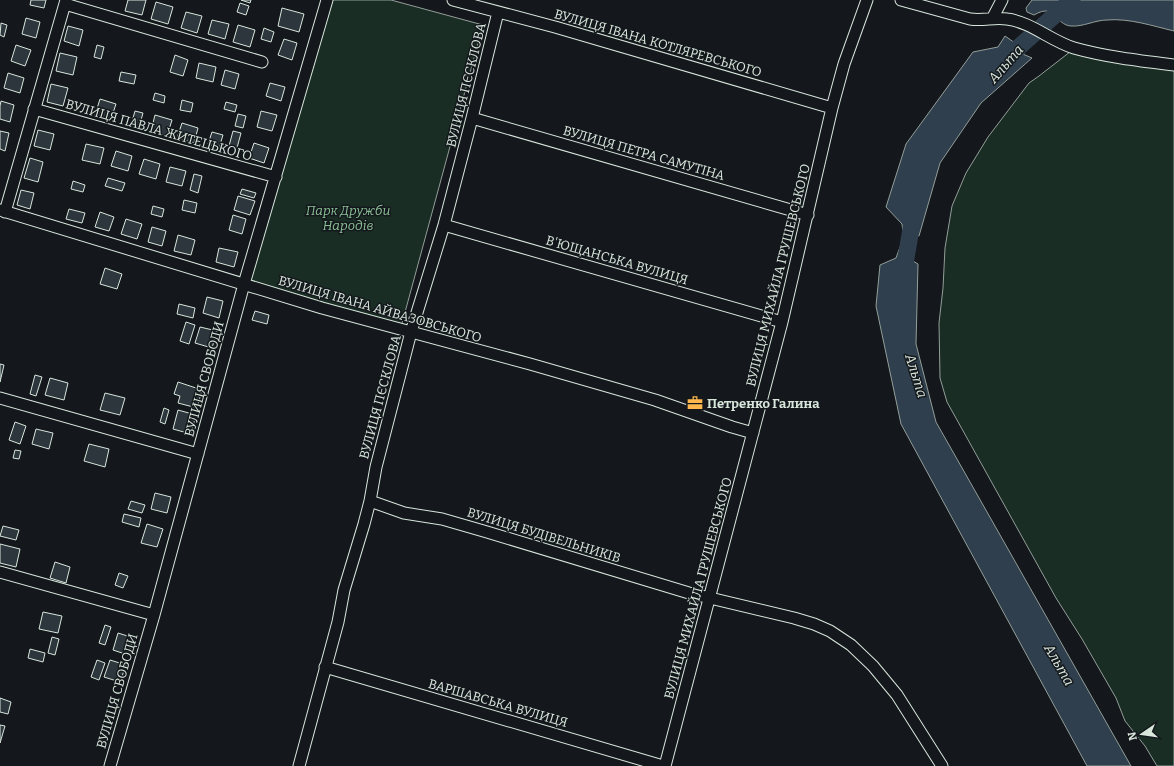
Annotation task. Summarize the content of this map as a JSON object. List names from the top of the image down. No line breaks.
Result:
{"streets":{"street":["ВУЛИЦЯ ІВАНА КОТЛЯРЕВСЬКОГО","ВУЛИЦЯ ПЄСКЛОВА","ВУЛИЦЯ ПАВЛА ЖИТЕЦЬКОГО","ВУЛИЦЯ ПЕТРА САМУТІНА","В'ЮЩАНСЬКА ВУЛИЦЯ","ВУЛИЦЯ МИХАЙЛА ГРУШЕВСЬКОГО","ВУЛИЦЯ ІВАНА АЙВАЗОВСЬКОГО","ВУЛИЦЯ СВОБОДИ","ВУЛИЦЯ БУДІВЕЛЬНИКІВ","ВАРШАВСЬКА ВУЛИЦЯ"]},"crossings":[["ВУЛИЦЯ ІВАНА КОТЛЯРЕВСЬКОГО","ВУЛИЦЯ ПЄСКЛОВА"],["ВУЛИЦЯ ІВАНА КОТЛЯРЕВСЬКОГО","ВУЛИЦЯ МИХАЙЛА ГРУШЕВСЬКОГО"],["ВУЛИЦЯ ПЄСКЛОВА","ВУЛИЦЯ ПЕТРА САМУТІНА"],["ВУЛИЦЯ ПЄСКЛОВА","В'ЮЩАНСЬКА ВУЛИЦЯ"],["ВУЛИЦЯ ПЄСКЛОВА","ВУЛИЦЯ ІВАНА АЙВАЗОВСЬКОГО"],["ВУЛИЦЯ ПЄСКЛОВА","ВУЛИЦЯ БУДІВЕЛЬНИКІВ"],["ВУЛИЦЯ ПЄСКЛОВА","ВАРШАВСЬКА ВУЛИЦЯ"],["ВУЛИЦЯ ПАВЛА ЖИТЕЦЬКОГО","ВУЛИЦЯ СВОБОДИ"],["ВУЛИЦЯ ПЕТРА САМУТІНА","ВУЛИЦЯ МИХАЙЛА ГРУШЕВСЬКОГО"],["В'ЮЩАНСЬКА ВУЛИЦЯ","ВУЛИЦЯ МИХАЙЛА ГРУШЕВСЬКОГО"],["ВУЛИЦЯ МИХАЙЛА ГРУШЕВСЬКОГО","ВУЛИЦЯ ІВАНА АЙВАЗОВСЬКОГО"],["ВУЛИЦЯ МИХАЙЛА ГРУШЕВСЬКОГО","ВУЛИЦЯ БУДІВЕЛЬНИКІВ"],["ВУЛИЦЯ МИХАЙЛА ГРУШЕВСЬКОГО","ВАРШАВСЬКА ВУЛИЦЯ"],["ВУЛИЦЯ ІВАНА АЙВАЗОВСЬКОГО","ВУЛИЦЯ СВОБОДИ"]],"water":["Альта"],"parks":["Парк Дружби Народів"],"places":{"office":["Петренко Галина"]},"north":"left"}
